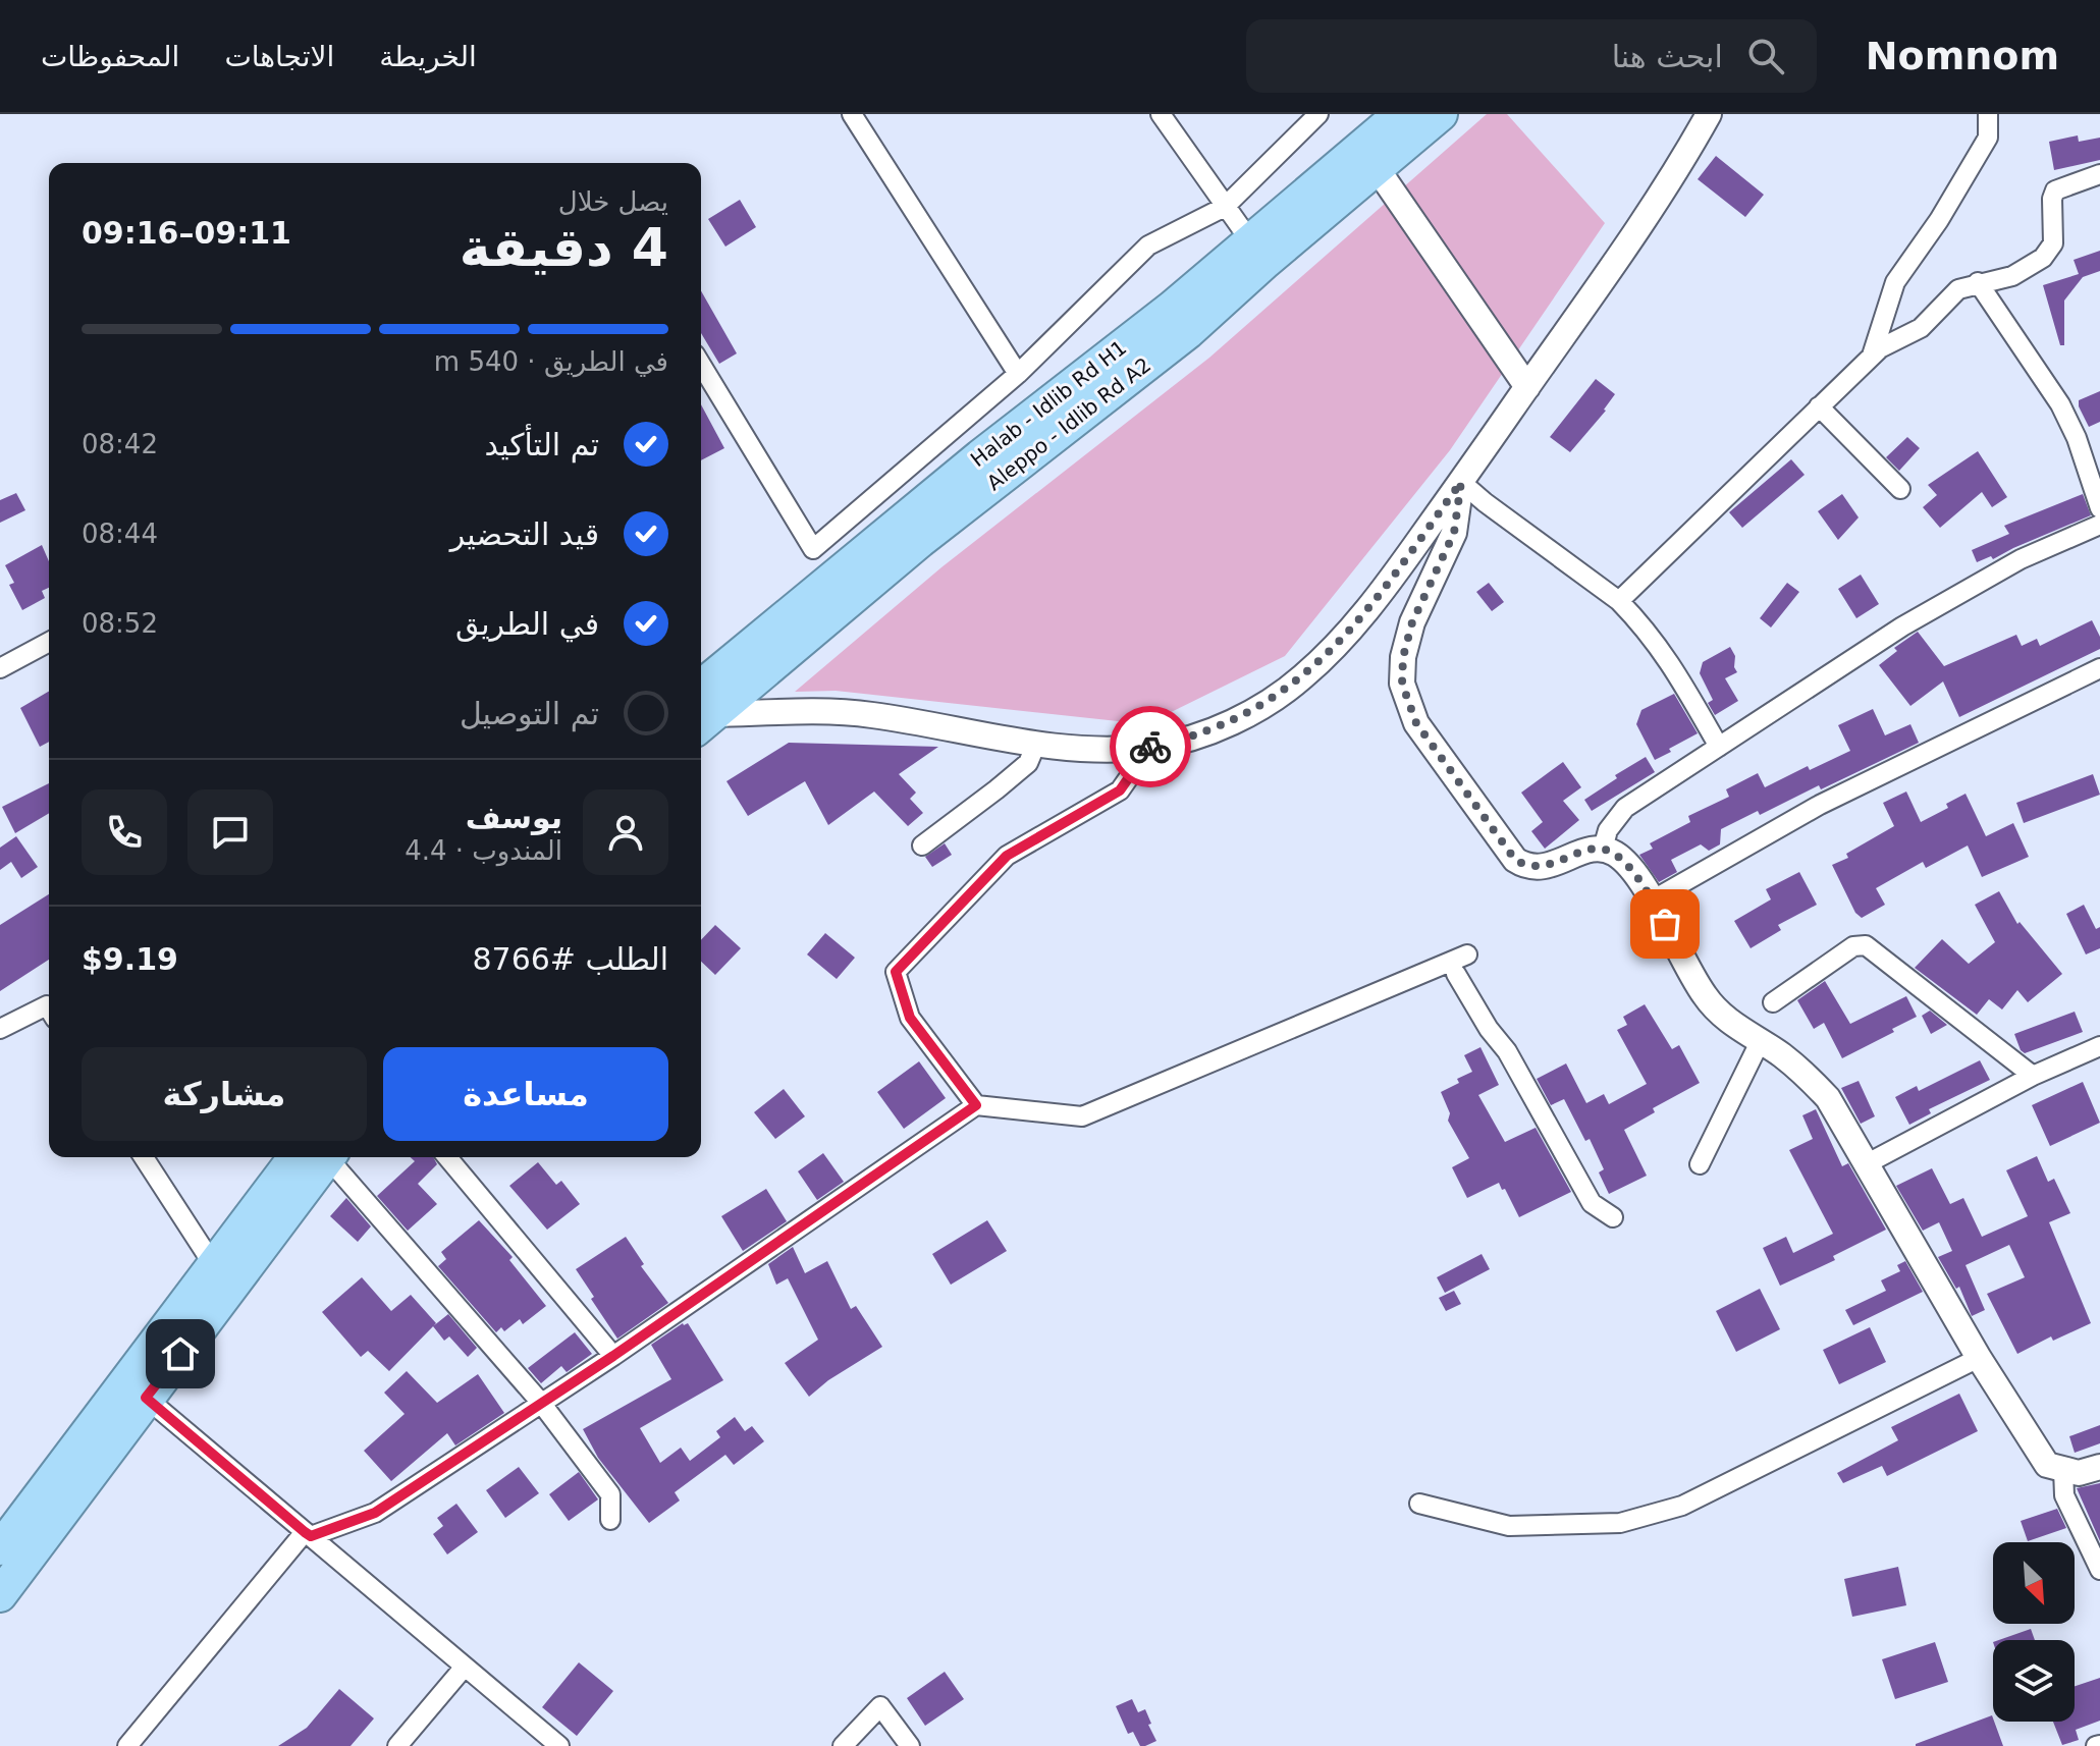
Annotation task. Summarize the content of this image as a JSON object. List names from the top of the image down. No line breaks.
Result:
{"streets":{"highway":["Halab - Idlib Rd H1","Aleppo - Idlib Rd A2"]},"crossings":[["Halab - Idlib Rd H1","Aleppo - Idlib Rd A2"]],"north":"bottom right","page":{"header":"Nomnom","search":"ابحث هنا","nav":["الخريطة","الاتجاهات","المحفوظات"],"heading":["4 دقيقة","يصل خلال","09:11–09:16"],"panel":["يوسف","المندوب · 4.4","الطلب #8766","$9.19"],"bar":"في الطريق · 540 m","list":[["تم التأكيد","08:42"],["قيد التحضير","08:44"],["في الطريق","08:52"],"تم التوصيل"],"buttons":["مساعدة","مشاركة"]}}
